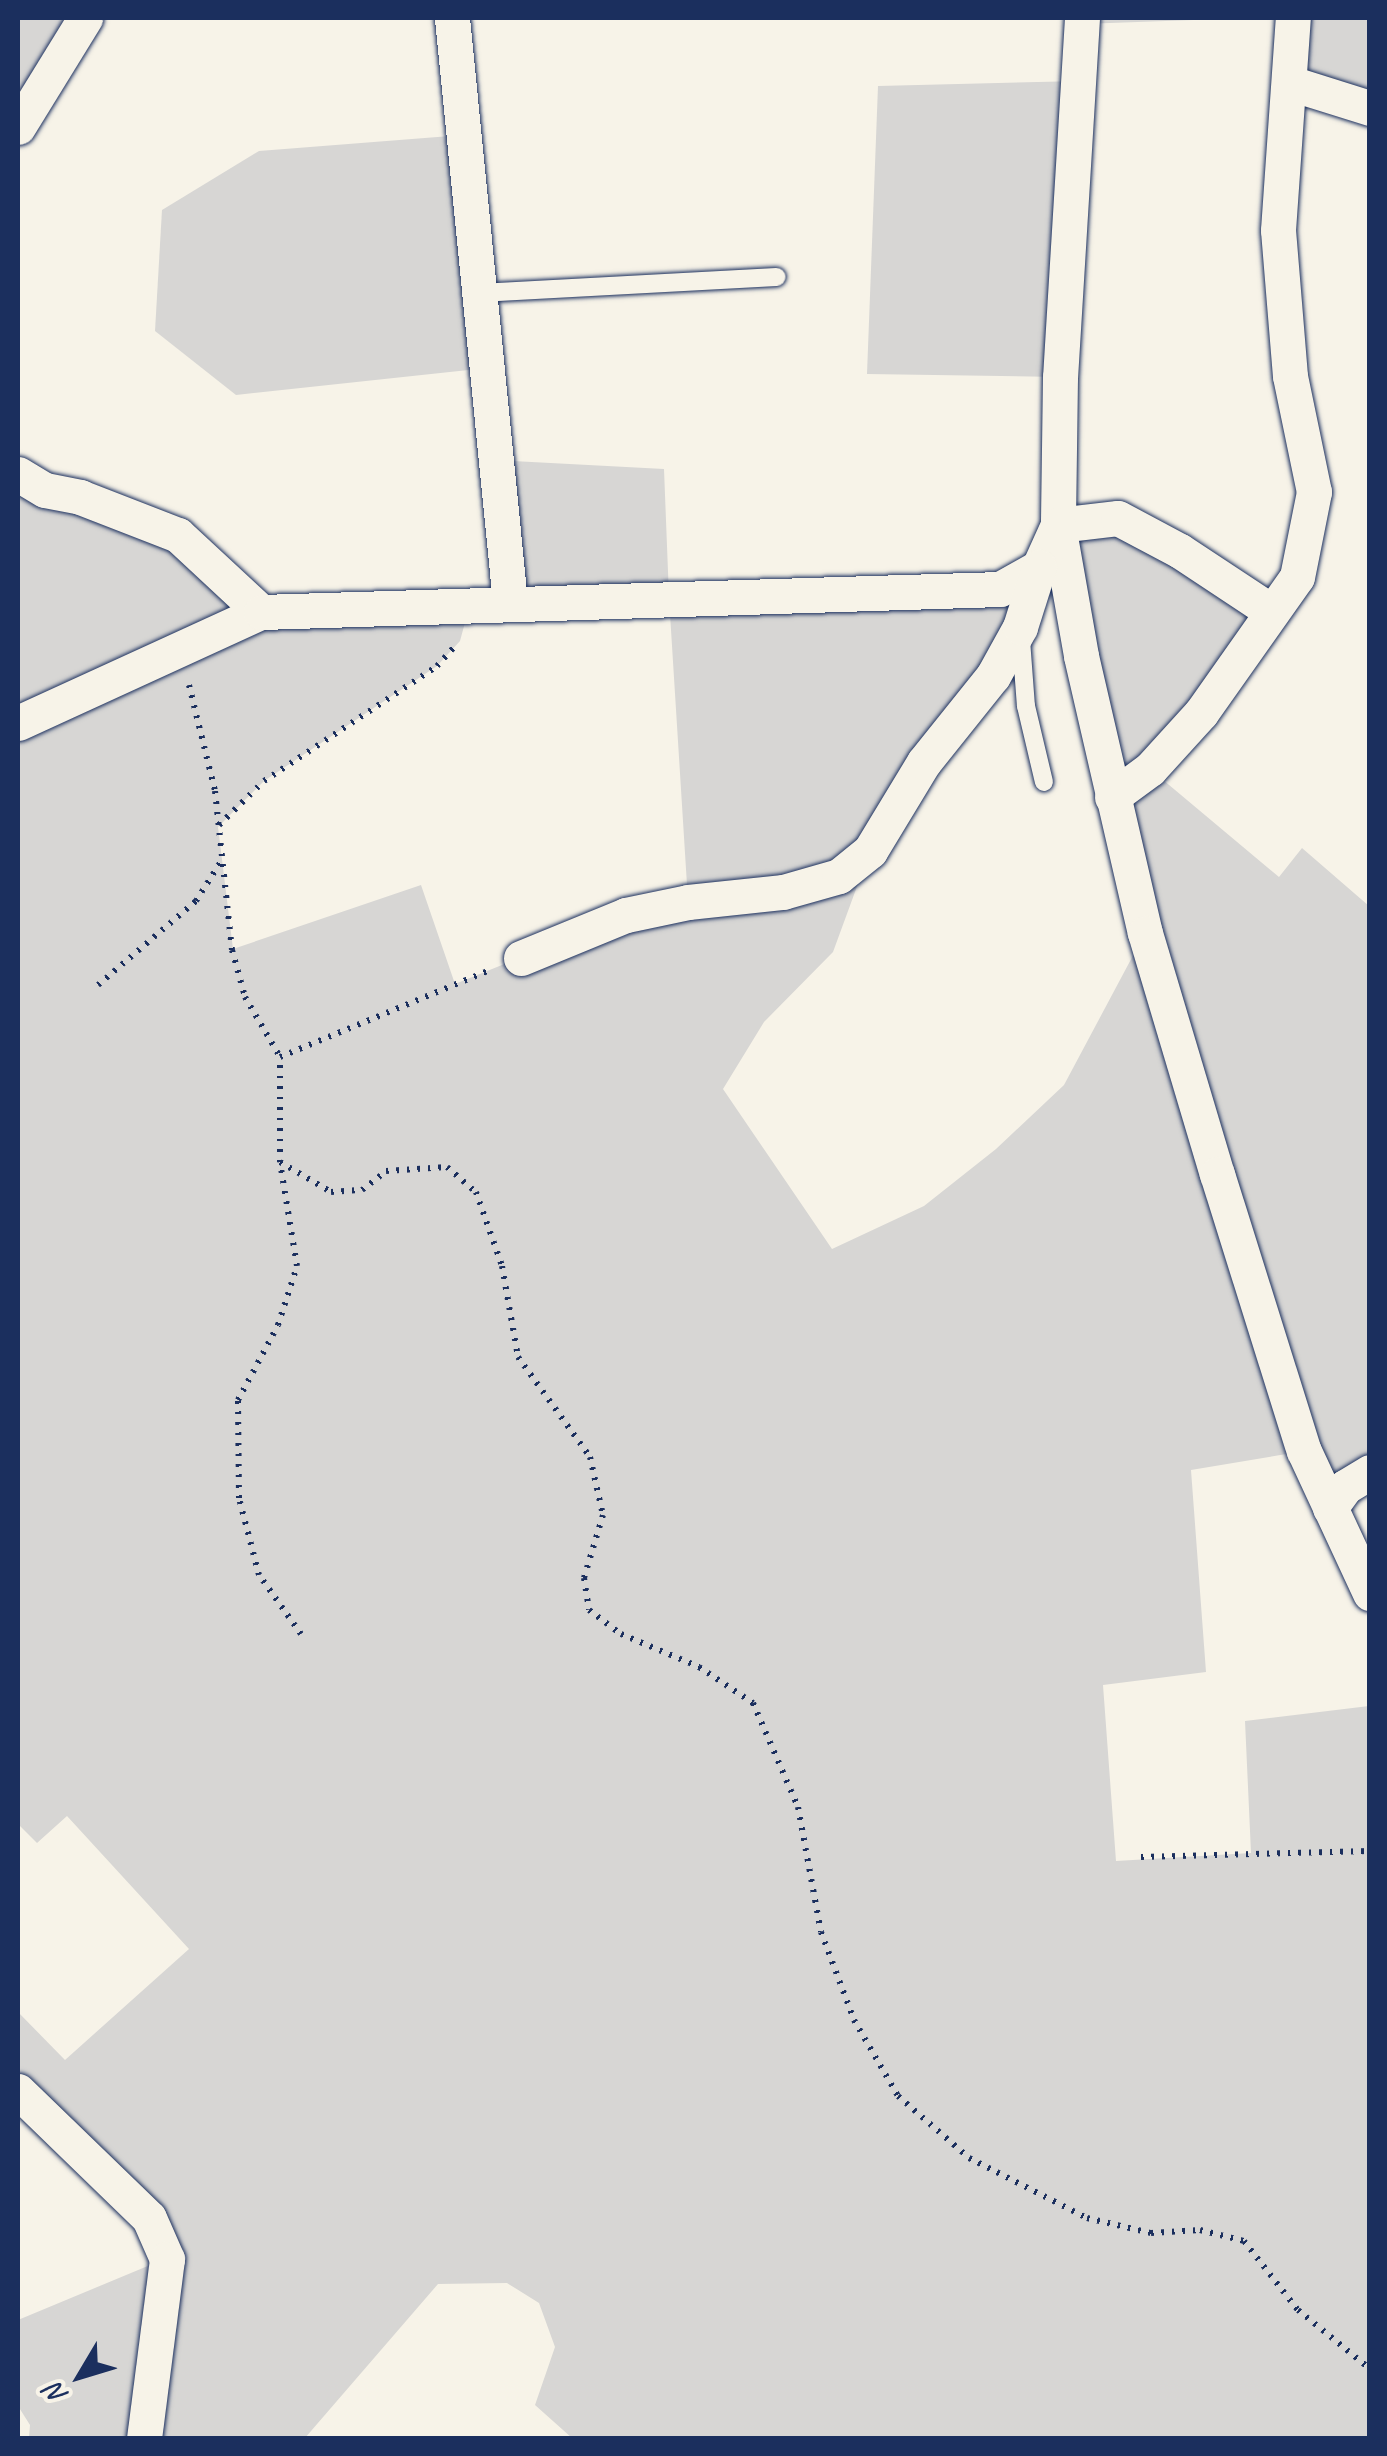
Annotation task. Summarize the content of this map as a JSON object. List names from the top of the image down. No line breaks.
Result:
{"north":"bottom left"}
